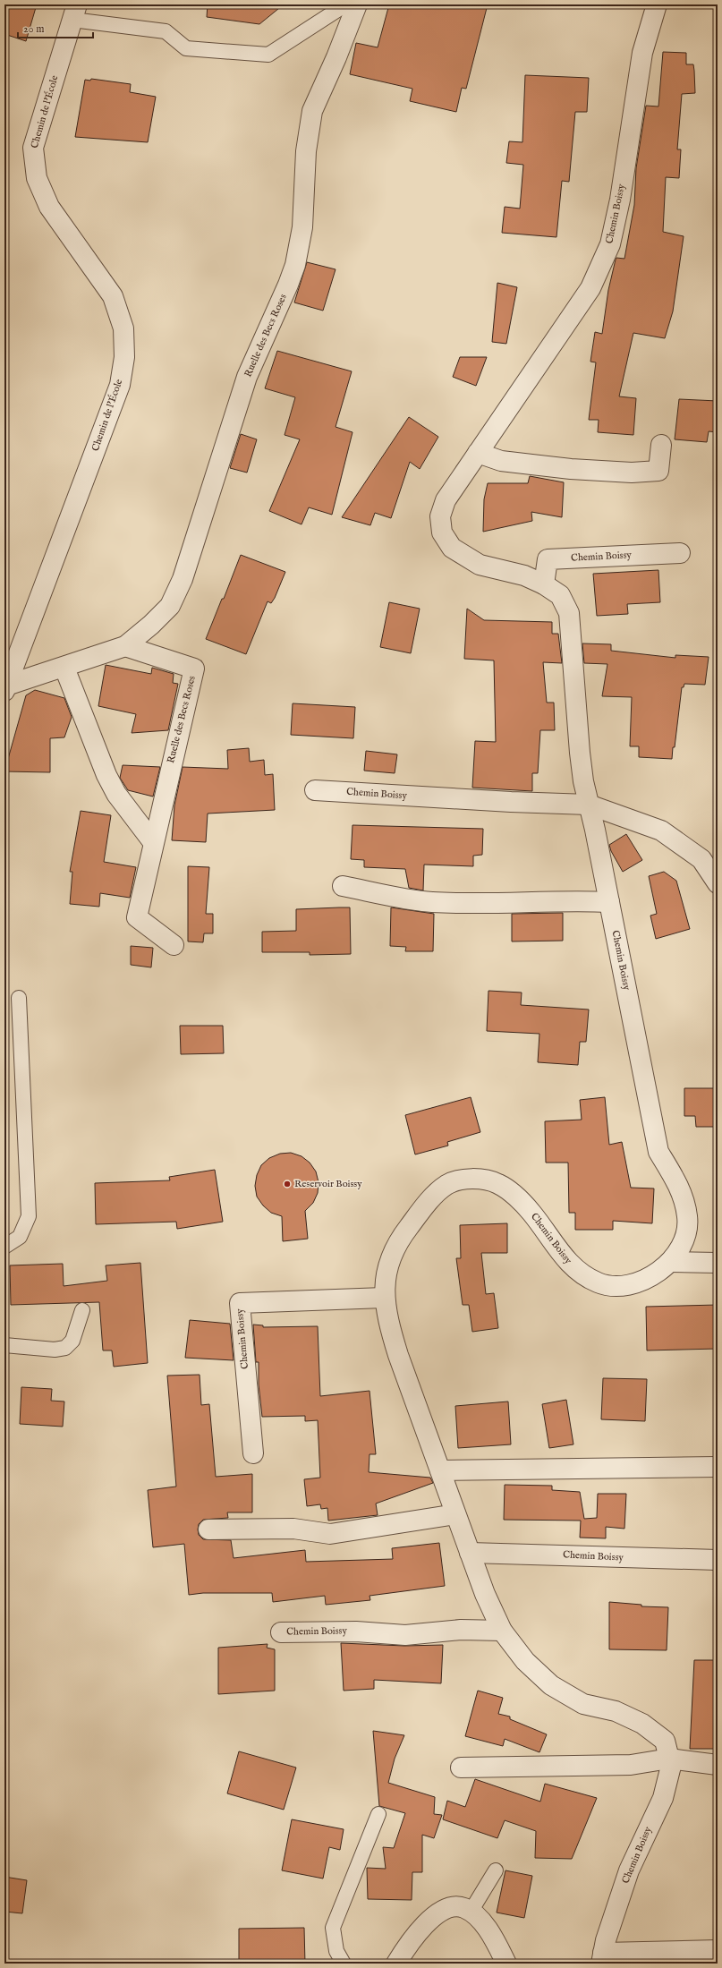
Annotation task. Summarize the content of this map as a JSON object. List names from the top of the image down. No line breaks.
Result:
{"streets":{"street":["Chemin de l'École","Chemin Boissy","Ruelle des Becs Roses"]},"crossings":[["Chemin de l'École","Ruelle des Becs Roses"]],"places":["Reservoir Boissy"],"scale_bar":"20 m"}
